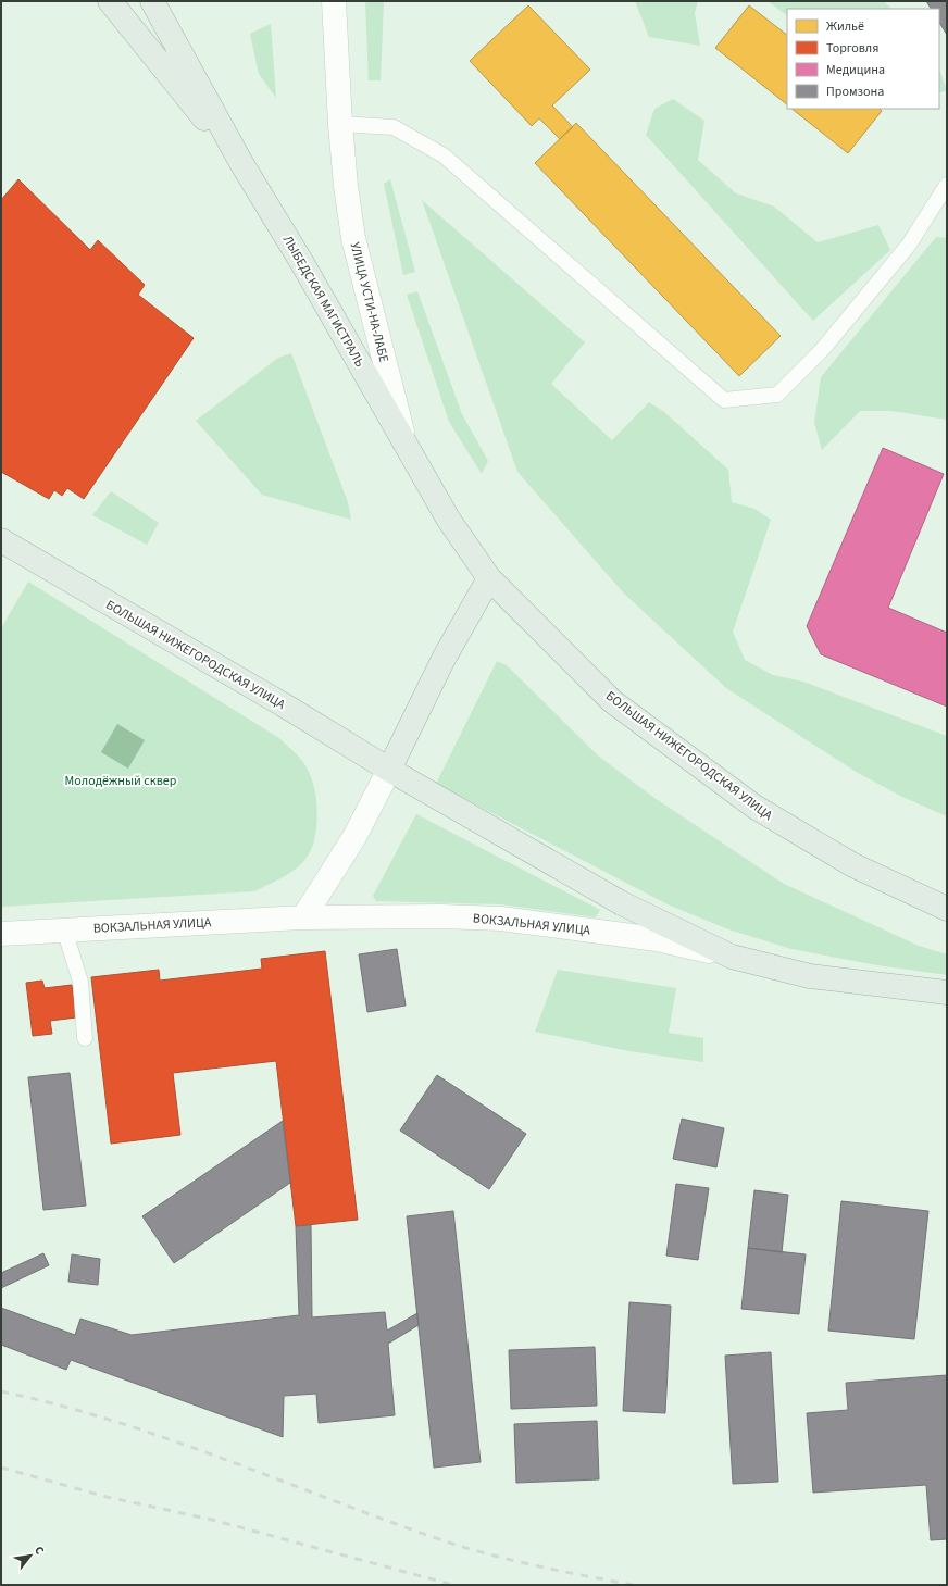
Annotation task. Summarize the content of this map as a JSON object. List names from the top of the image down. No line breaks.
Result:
{"streets":{"main road":["ЛЫБЕДСКАЯ МАГИСТРАЛЬ","УЛИЦА УСТИ-НА-ЛАБЕ","БОЛЬШАЯ НИЖЕГОРОДСКАЯ УЛИЦА","ВОКЗАЛЬНАЯ УЛИЦА"]},"crossings":[["ЛЫБЕДСКАЯ МАГИСТРАЛЬ","УЛИЦА УСТИ-НА-ЛАБЕ"],["УЛИЦА УСТИ-НА-ЛАБЕ","БОЛЬШАЯ НИЖЕГОРОДСКАЯ УЛИЦА"],["БОЛЬШАЯ НИЖЕГОРОДСКАЯ УЛИЦА","ВОКЗАЛЬНАЯ УЛИЦА"]],"parks":["Молодёжный сквер"],"legend":["Жильё","Торговля","Медицина","Промзона"],"north":"top right"}
